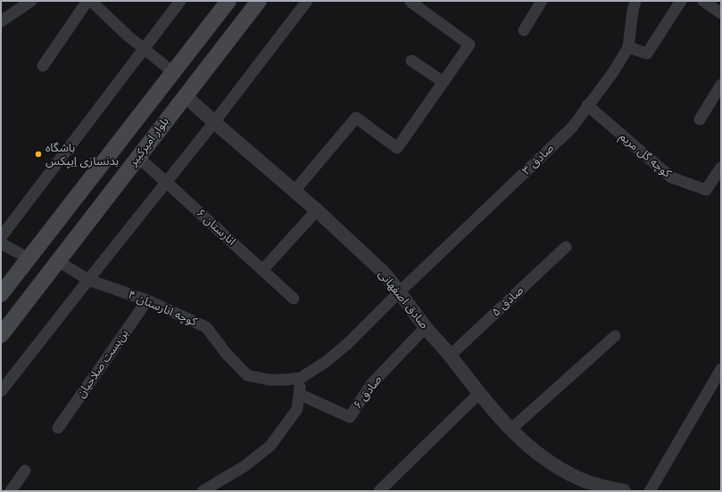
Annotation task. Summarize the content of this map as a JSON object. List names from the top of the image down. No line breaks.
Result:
{"streets":{"main road":["بلوار امیرکبیر"],"street":["کوچه گل مریم","صادق ۳","انارستان ۶","صادق اصفهانی","صادق ۵","کوچه انارستان ۴","بن‌بست صلاحیان","صادق ۶"]},"crossings":[["بلوار امیرکبیر","انارستان ۶"],["بلوار امیرکبیر","صادق اصفهانی"],["بلوار امیرکبیر","کوچه انارستان ۴"],["کوچه گل مریم","صادق ۳"],["صادق ۳","صادق اصفهانی"],["صادق ۳","کوچه انارستان ۴"],["صادق اصفهانی","صادق ۵"],["صادق اصفهانی","صادق ۶"],["کوچه انارستان ۴","بن‌بست صلاحیان"]],"places":["باشگاه بدنسازی اِیپکس"]}
